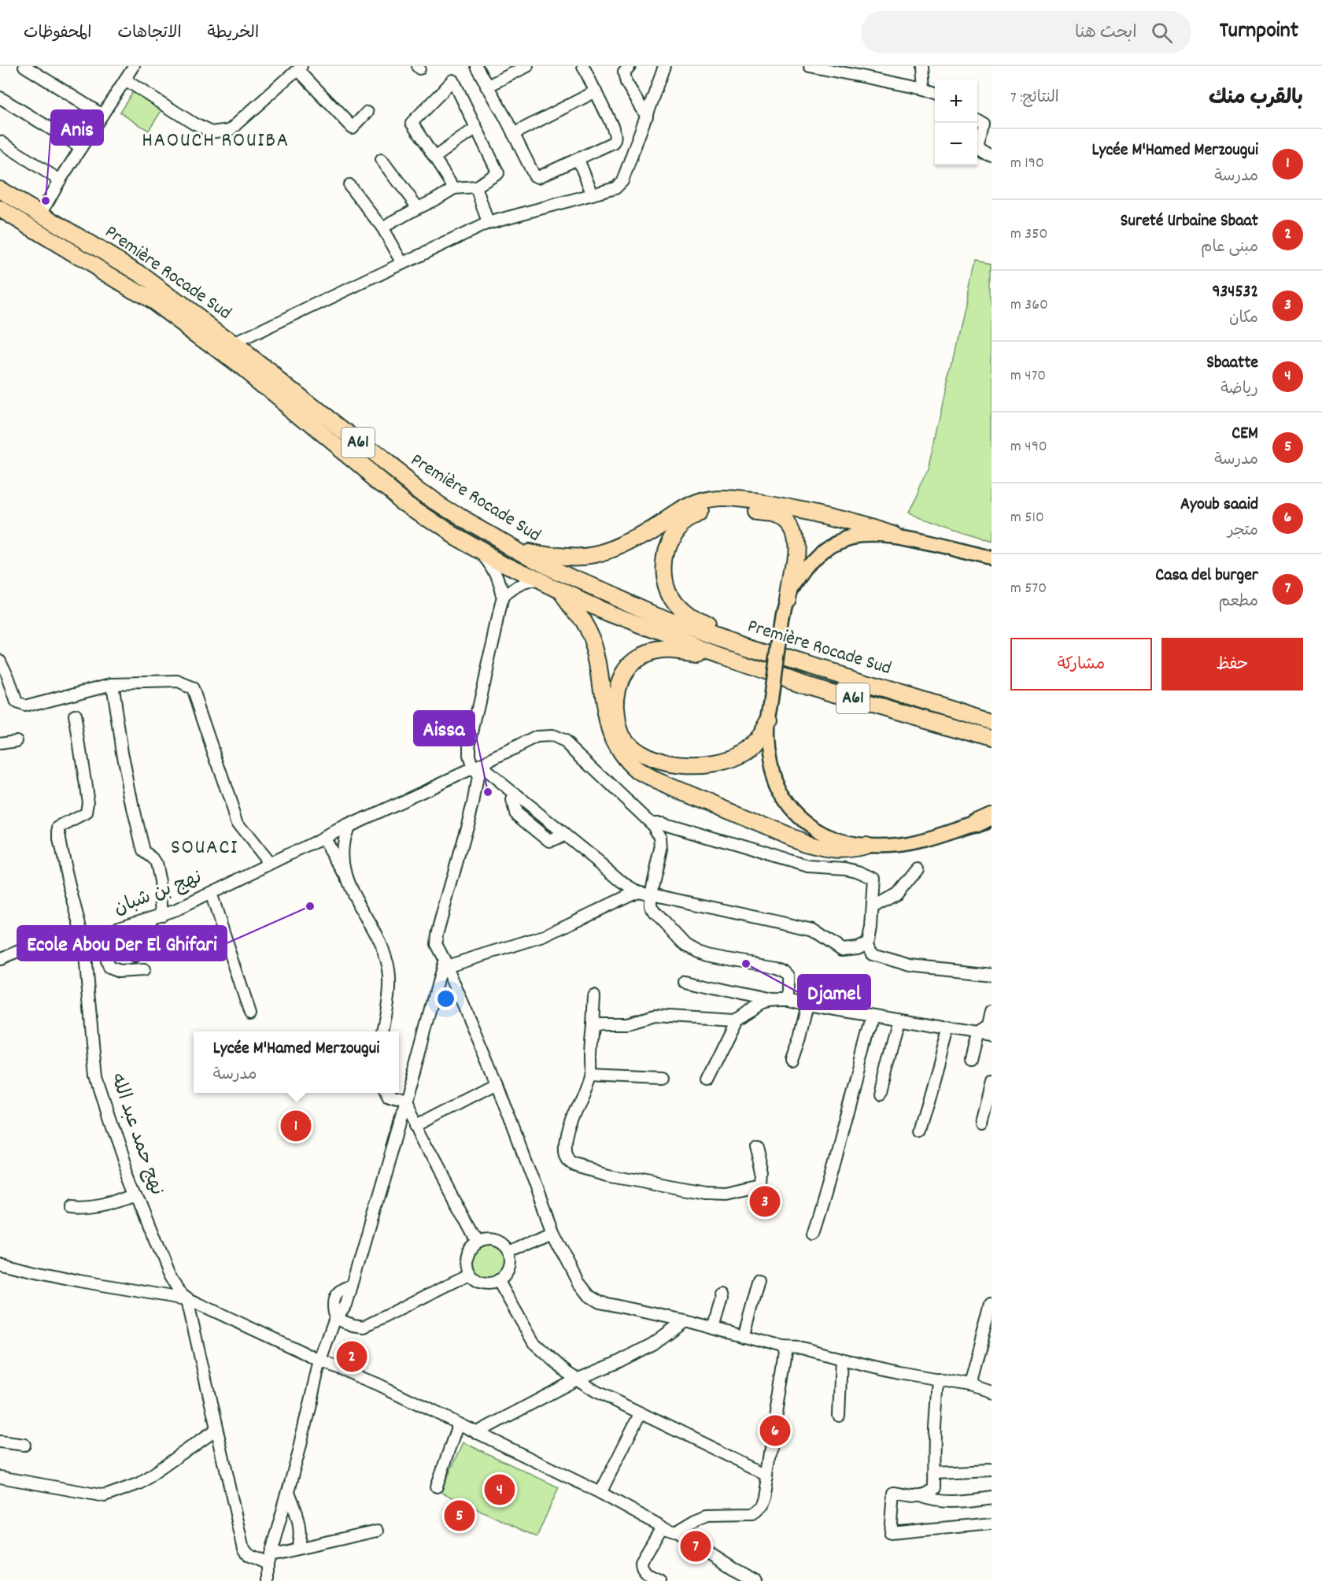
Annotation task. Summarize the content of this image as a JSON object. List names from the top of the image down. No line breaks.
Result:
{"streets":{"highway":["Première Rocade Sud","A61"],"street":["نهج بن شبان","نهج حمد عبد الله"]},"crossings":[["نهج بن شبان","نهج حمد عبد الله"]],"districts":["HAOUCH ROUIBA","SOUACI"],"places":["Anis","Aissa","Ecole Abou Der El Ghifari","Djamel"],"page":{"header":"Turnpoint","search":"ابحث هنا","nav":["الخريطة","الاتجاهات","المحفوظات"],"heading":["بالقرب منك","النتائج: 7"],"map_buttons":["+","−"],"list":[{"mark":"1","name":"Lycée M'Hamed Merzougui","note":"مدرسة","value":"190 m"},{"mark":"2","name":"Sureté Urbaine Sbaat","note":"مبنى عام","value":"350 m"},{"mark":"3","name":"934532","note":"مكان","value":"360 m"},{"mark":"4","name":"Sbaatte","note":"رياضة","value":"470 m"},{"mark":"5","name":"CEM","note":"مدرسة","value":"490 m"},{"mark":"6","name":"Ayoub saaid","note":"متجر","value":"510 m"},{"mark":"7","name":"Casa del burger","note":"مطعم","value":"570 m"}],"buttons":["حفظ","مشاركة"],"popup":["Lycée M'Hamed Merzougui","مدرسة"],"pins":["1","3","2","6","4","5","7"]}}
